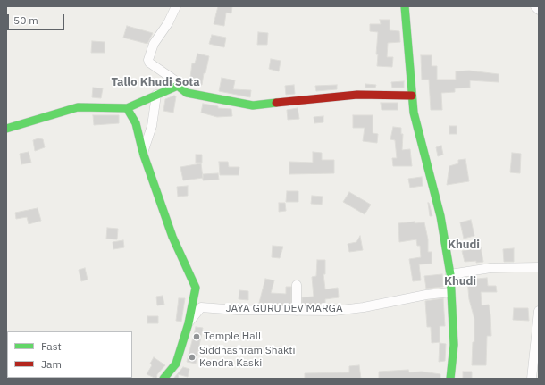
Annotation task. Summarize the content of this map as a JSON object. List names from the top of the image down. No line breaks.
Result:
{"streets":{"street":["JAYA GURU DEV MARGA"]},"districts":["Tallo Khudi Sota","Khudi","Khudi"],"places":["Temple Hall","Siddhashram Shakti Kendra Kaski"],"legend":["Fast","Jam"],"scale_bar":"50 m"}
